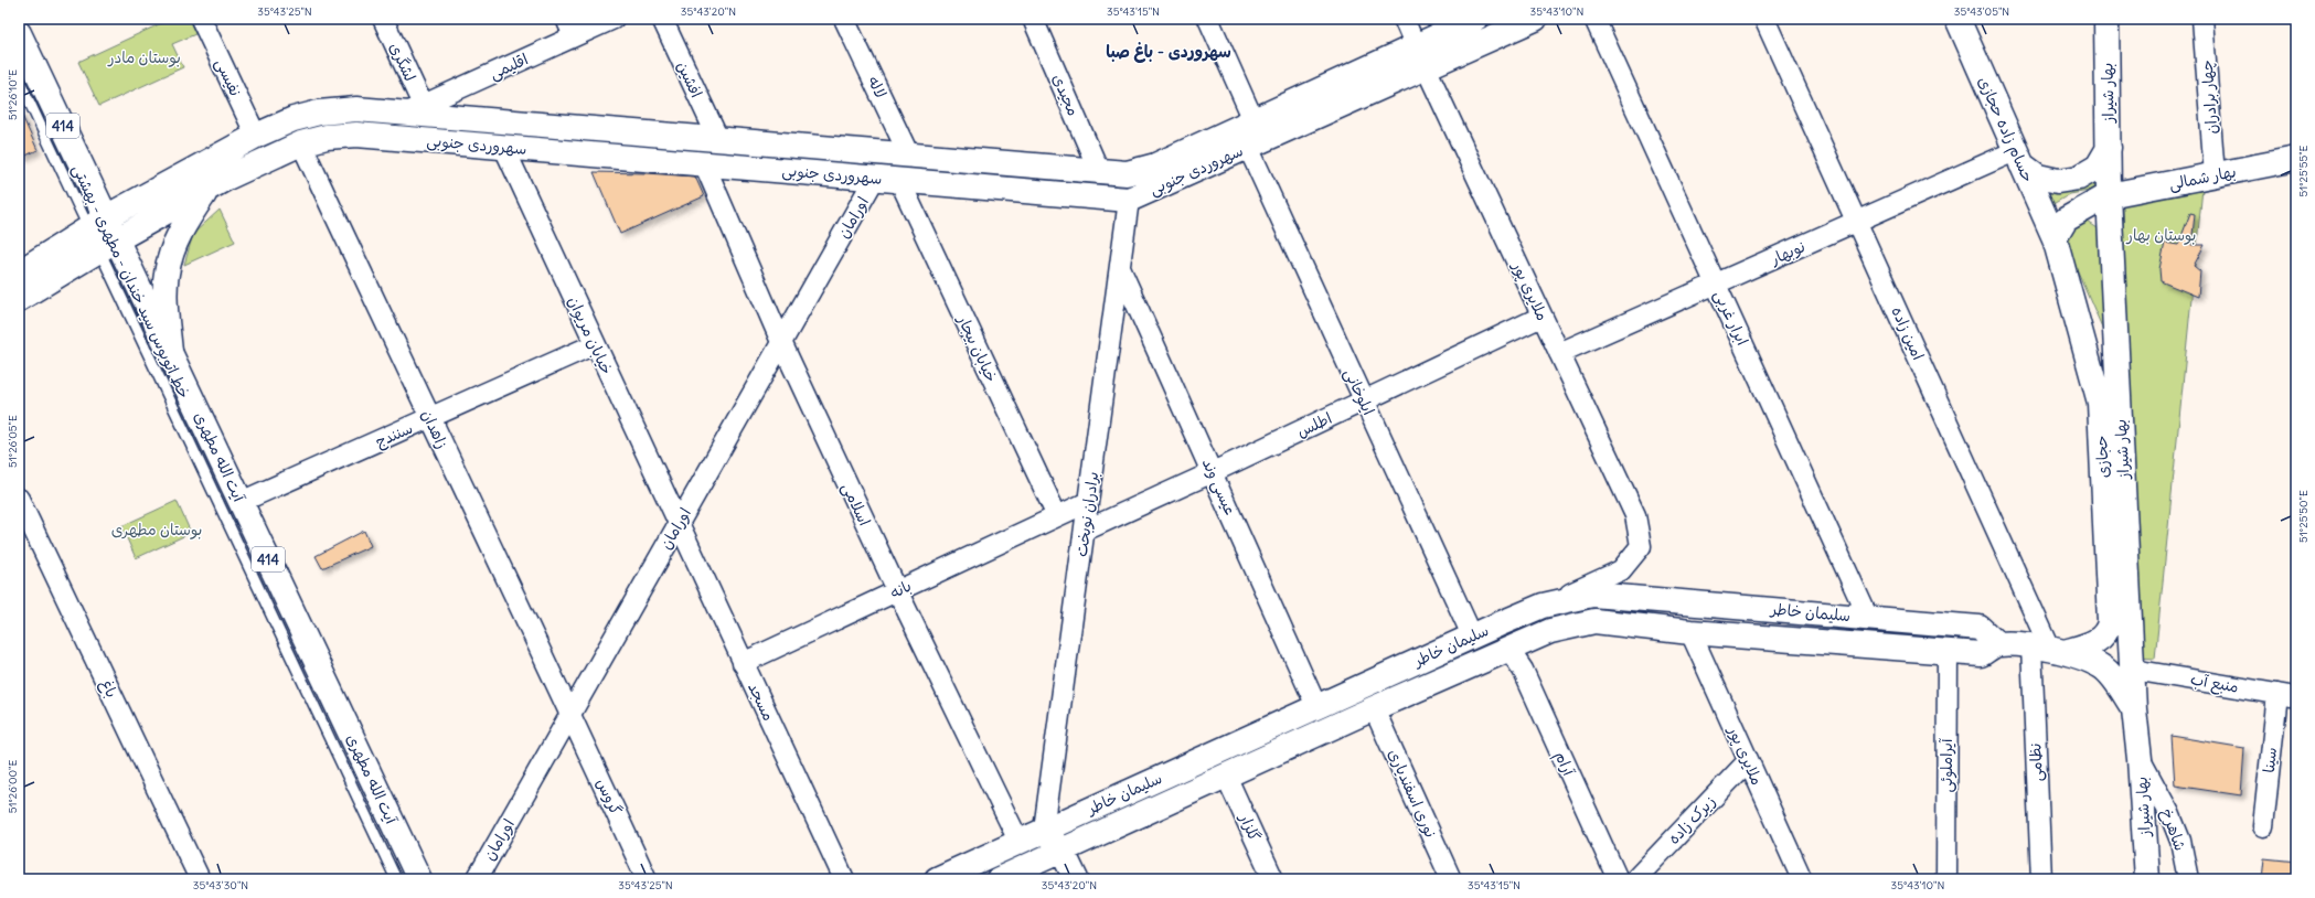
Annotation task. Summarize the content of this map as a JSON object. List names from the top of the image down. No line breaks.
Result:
{"streets":{"main road":["بهار شیراز","414","حسام زاده حجازی","سهروردی جنوبی","بهار شمالی","آیت الله مطهری","حجازی","سلیمان خاطر"],"street":["لشگری","اقلیمی","نفیسی","افشین","لاله","مجیدی","چهار برادران","اورامان","نوبهار","ملایری پور","ابرار غربی","امین زاده","خیابان مریوان","خیابان بیجار","ایلوخانی","اطلس","زاهدان","سنندج","عیسی وند","اسلامی","برادران نوبخت","بانه","منبع آب","باغ","مسجد","سینا","نظامی","آرام","آیراملوئی","نوری اسفندیاری","گروس","زیرک زاده","گلزار","شاهرخ"],"lane":["خط اتوبوس سید خندان - مطهری - بهشتی"]},"crossings":[["لشگری","اقلیمی"],["لشگری","سهروردی جنوبی"],["اقلیمی","سهروردی جنوبی"],["نفیسی","سهروردی جنوبی"],["افشین","سهروردی جنوبی"],["لاله","سهروردی جنوبی"],["بهار شیراز","بهار شمالی"],["بهار شیراز","منبع آب"],["بهار شیراز","شاهرخ"],["مجیدی","سهروردی جنوبی"],["چهار برادران","بهار شمالی"],["حسام زاده حجازی","بهار شمالی"],["حسام زاده حجازی","نوبهار"],["حسام زاده حجازی","حجازی"],["سهروردی جنوبی","اورامان"],["سهروردی جنوبی","خط اتوبوس سید خندان - مطهری - بهشتی"],["سهروردی جنوبی","ملایری پور"],["سهروردی جنوبی","خیابان مریوان"],["سهروردی جنوبی","خیابان بیجار"],["سهروردی جنوبی","ایلوخانی"],["سهروردی جنوبی","زاهدان"],["سهروردی جنوبی","آیت الله مطهری"],["سهروردی جنوبی","اسلامی"],["سهروردی جنوبی","برادران نوبخت"],["بهار شمالی","حجازی"],["اورامان","خیابان مریوان"],["اورامان","زاهدان"],["اورامان","اسلامی"],["اورامان","مسجد"],["اورامان","گروس"],["نوبهار","ملایری پور"],["نوبهار","ابرار غربی"],["نوبهار","امین زاده"],["خط اتوبوس سید خندان - مطهری - بهشتی","آیت الله مطهری"],["ملایری پور","اطلس"],["ملایری پور","سلیمان خاطر"],["ملایری پور","زیرک زاده"],["ابرار غربی","سلیمان خاطر"],["امین زاده","حجازی"],["امین زاده","نظامی"],["خیابان مریوان","سنندج"],["خیابان مریوان","مسجد"],["خیابان بیجار","بانه"],["ایلوخانی","اطلس"],["ایلوخانی","سلیمان خاطر"],["اطلس","عیسی وند"],["اطلس","برادران نوبخت"],["زاهدان","سنندج"],["زاهدان","گروس"],["سنندج","آیت الله مطهری"],["حجازی","نظامی"],["عیسی وند","برادران نوبخت"],["عیسی وند","سلیمان خاطر"],["اسلامی","بانه"],["اسلامی","سلیمان خاطر"],["برادران نوبخت","بانه"],["برادران نوبخت","سلیمان خاطر"],["بانه","مسجد"],["سلیمان خاطر","آرام"],["سلیمان خاطر","آیراملوئی"],["سلیمان خاطر","نوری اسفندیاری"],["سلیمان خاطر","گلزار"],["منبع آب","سینا"]],"districts":["سهروردی - باغ صبا"],"parks":["بوستان مادر","بوستان بهار","بوستان مطهری"],"coordinates":["35°43'25\"N","35°43'20\"N","35°43'15\"N","35°43'10\"N","35°43'05\"N","51°26'10\"E","51°25'55\"E","51°26'05\"E","51°25'50\"E","51°26'00\"E","35°43'30\"N"]}
